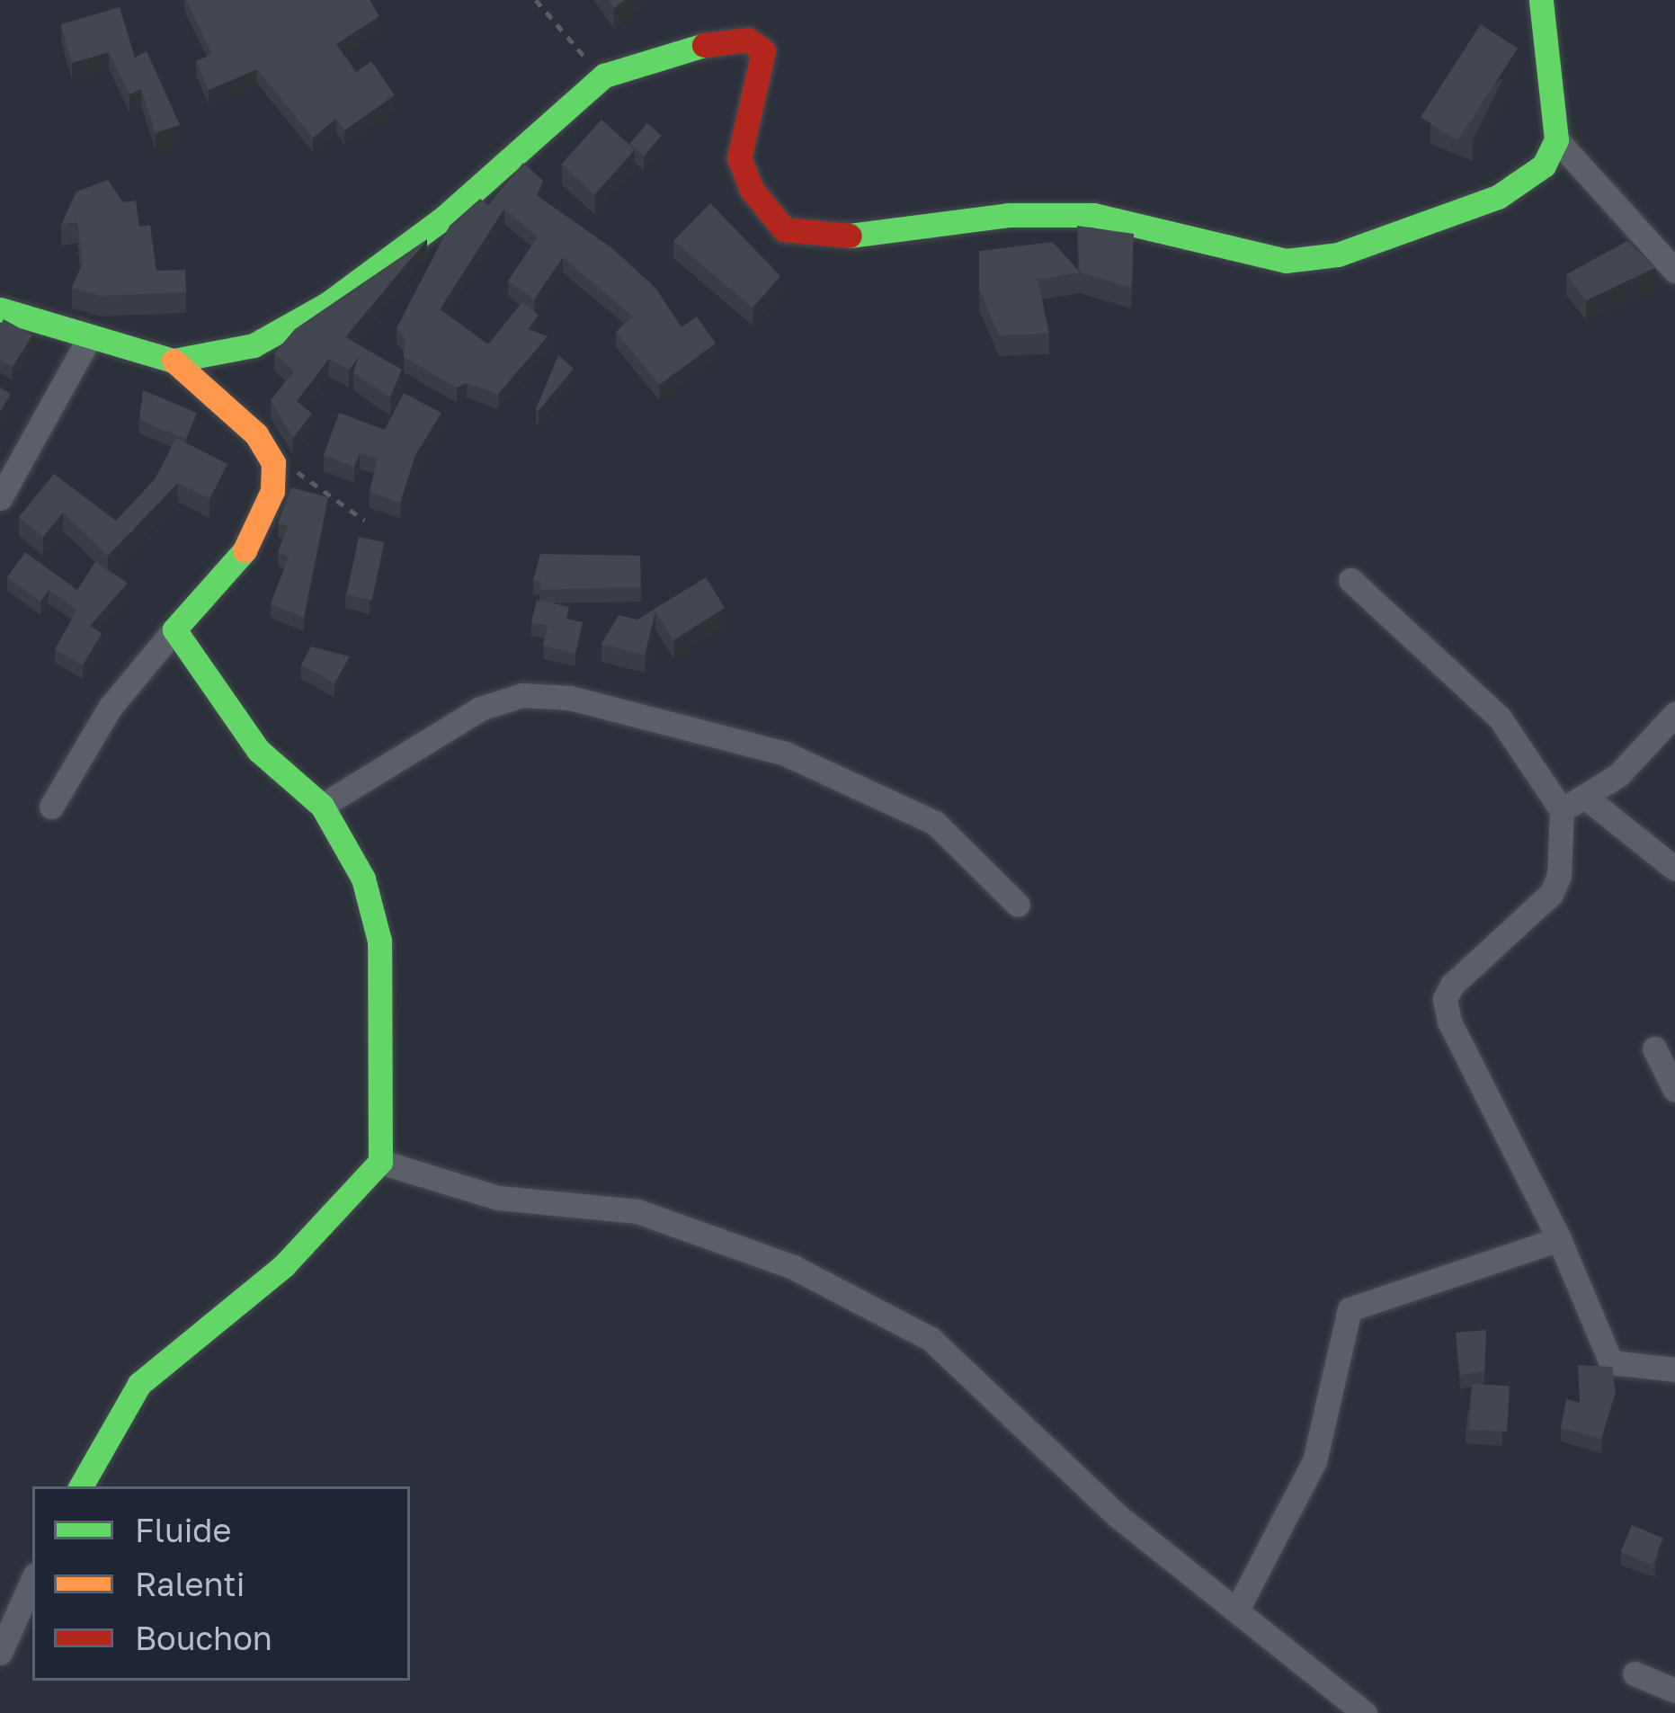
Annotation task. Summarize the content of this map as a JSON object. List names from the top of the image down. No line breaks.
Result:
{"legend":["Fluide","Ralenti","Bouchon"]}
